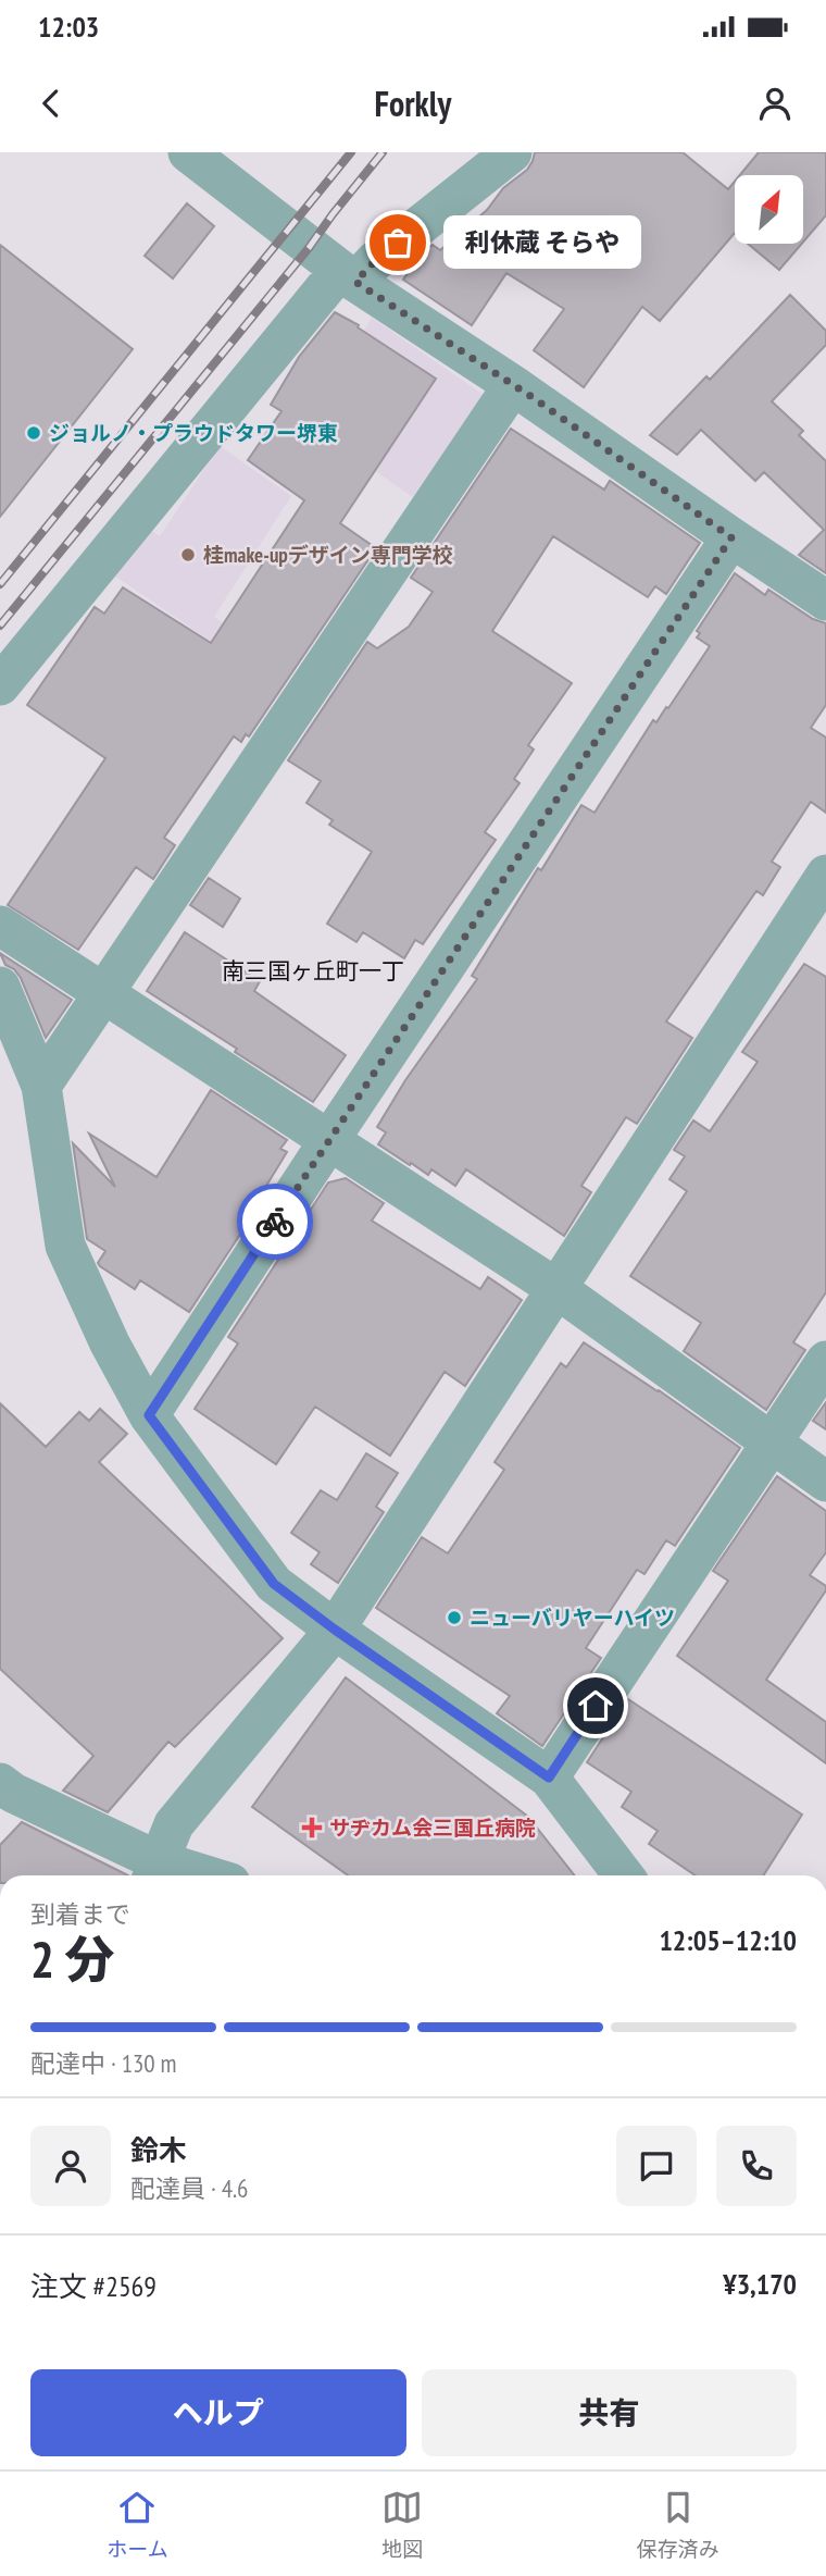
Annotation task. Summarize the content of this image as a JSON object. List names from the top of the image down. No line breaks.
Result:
{"districts":["南三国ヶ丘町一丁"],"places":{"other":["利休蔵 そらや","ジョルノ・プラウドタワー堺東","桂make-upデザイン専門学校","ニューバリヤーハイツ"],"health":["サヂカム会三国丘病院"]},"north":"top right","page":{"status":"12:03","header":"Forkly","bubble":"利休蔵 そらや","heading":["2 分","到着まで","12:05–12:10"],"panel":["鈴木","配達員 · 4.6","注文 #2569","¥3,170"],"bar":"配達中 · 130 m","buttons":["ヘルプ","共有"],"tabs":["ホーム","地図","保存済み"]}}
